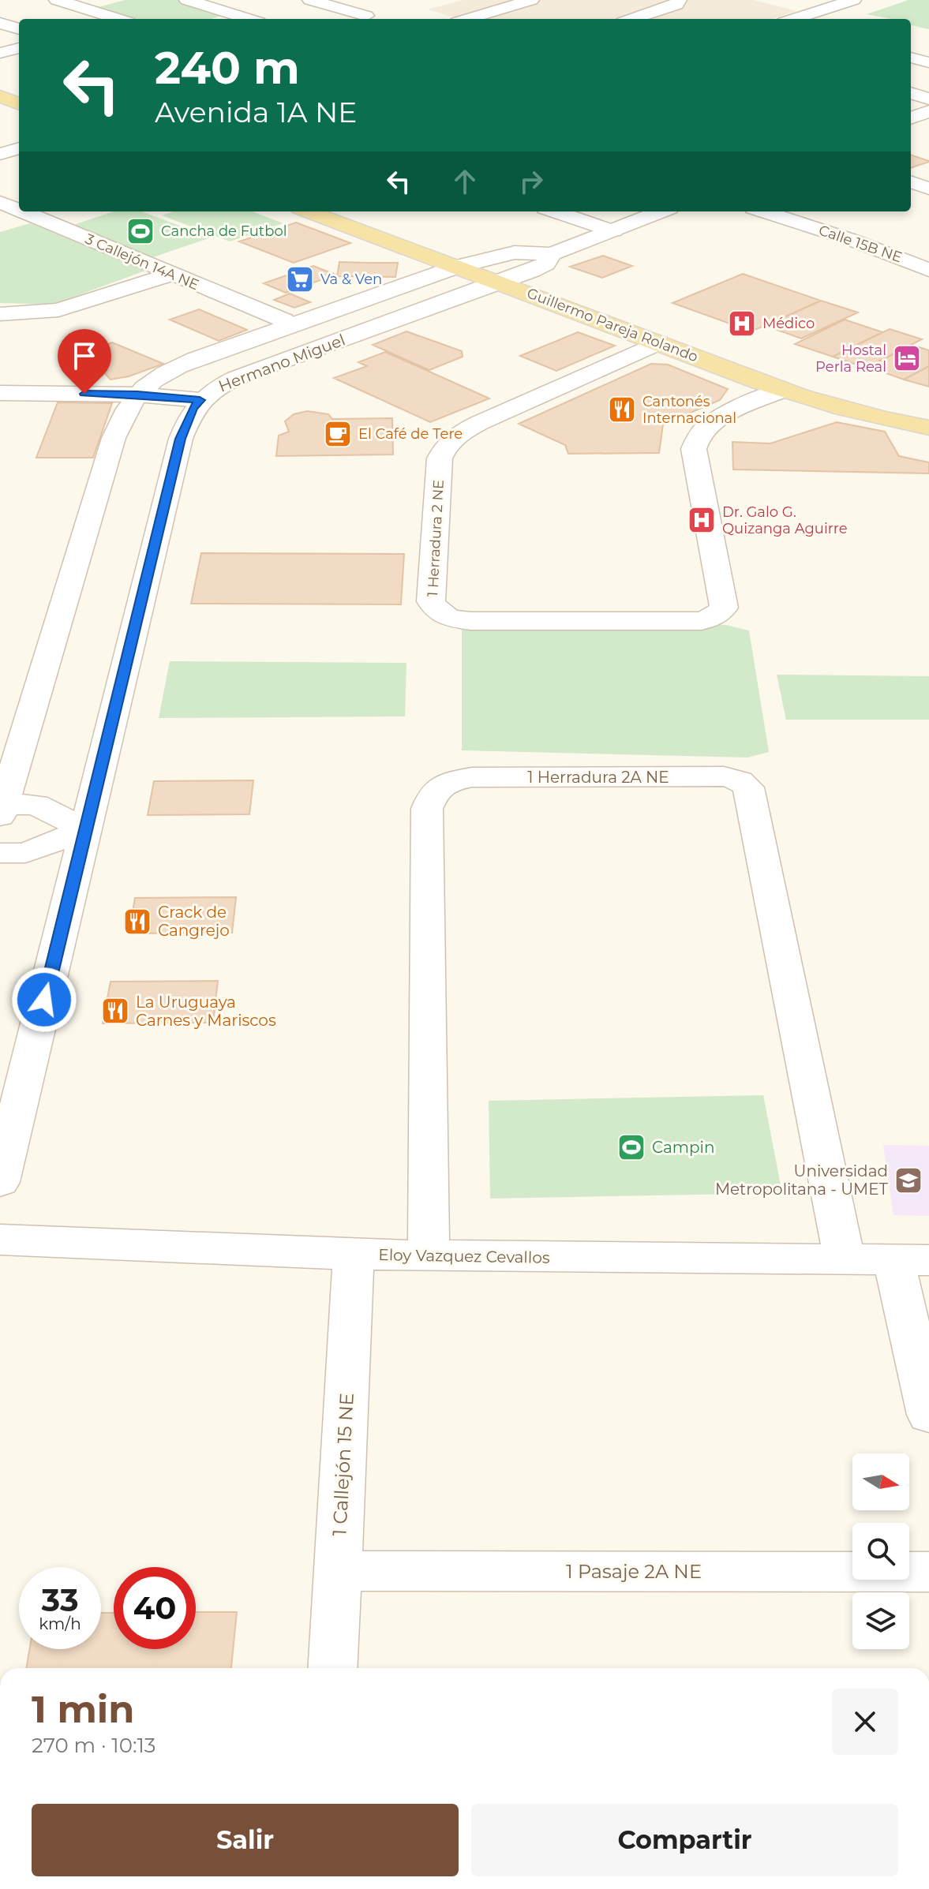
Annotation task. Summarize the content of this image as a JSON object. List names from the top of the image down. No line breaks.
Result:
{"streets":{"main road":["Guillermo Pareja Rolando"],"street":["Calle 15B NE","3 Callejón 14A NE","Hermano Miguel","1 Herradura 2 NE","1 Herradura 2A NE","Eloy Vazquez Cevallos","1 Callejón 15 NE","1 Pasaje 2A NE"]},"crossings":[["Guillermo Pareja Rolando","Hermano Miguel"],["Guillermo Pareja Rolando","1 Herradura 2 NE"],["1 Herradura 2A NE","Eloy Vazquez Cevallos"],["Eloy Vazquez Cevallos","1 Callejón 15 NE"],["1 Callejón 15 NE","1 Pasaje 2A NE"]],"places":{"sports":["Cancha de Futbol","Campin"],"supermarket":["Va & Ven"],"hospital":["Médico","Dr. Galo G. Quizanga Aguirre"],"hotel":["Hostal Perla Real"],"restaurant":["Cantonés Internacional","Crack de Cangrejo","La Uruguaya Carnes y Mariscos"],"cafe":["El Café de Tere"],"school or university":["Universidad Metropolitana - UMET"]},"north":"right","page":{"turn":["240 m","Avenida 1A NE"],"speed":"33 km/h","limit":"40","heading":["1 min","270 m · 10:13"],"buttons":["Salir","Compartir"]}}
